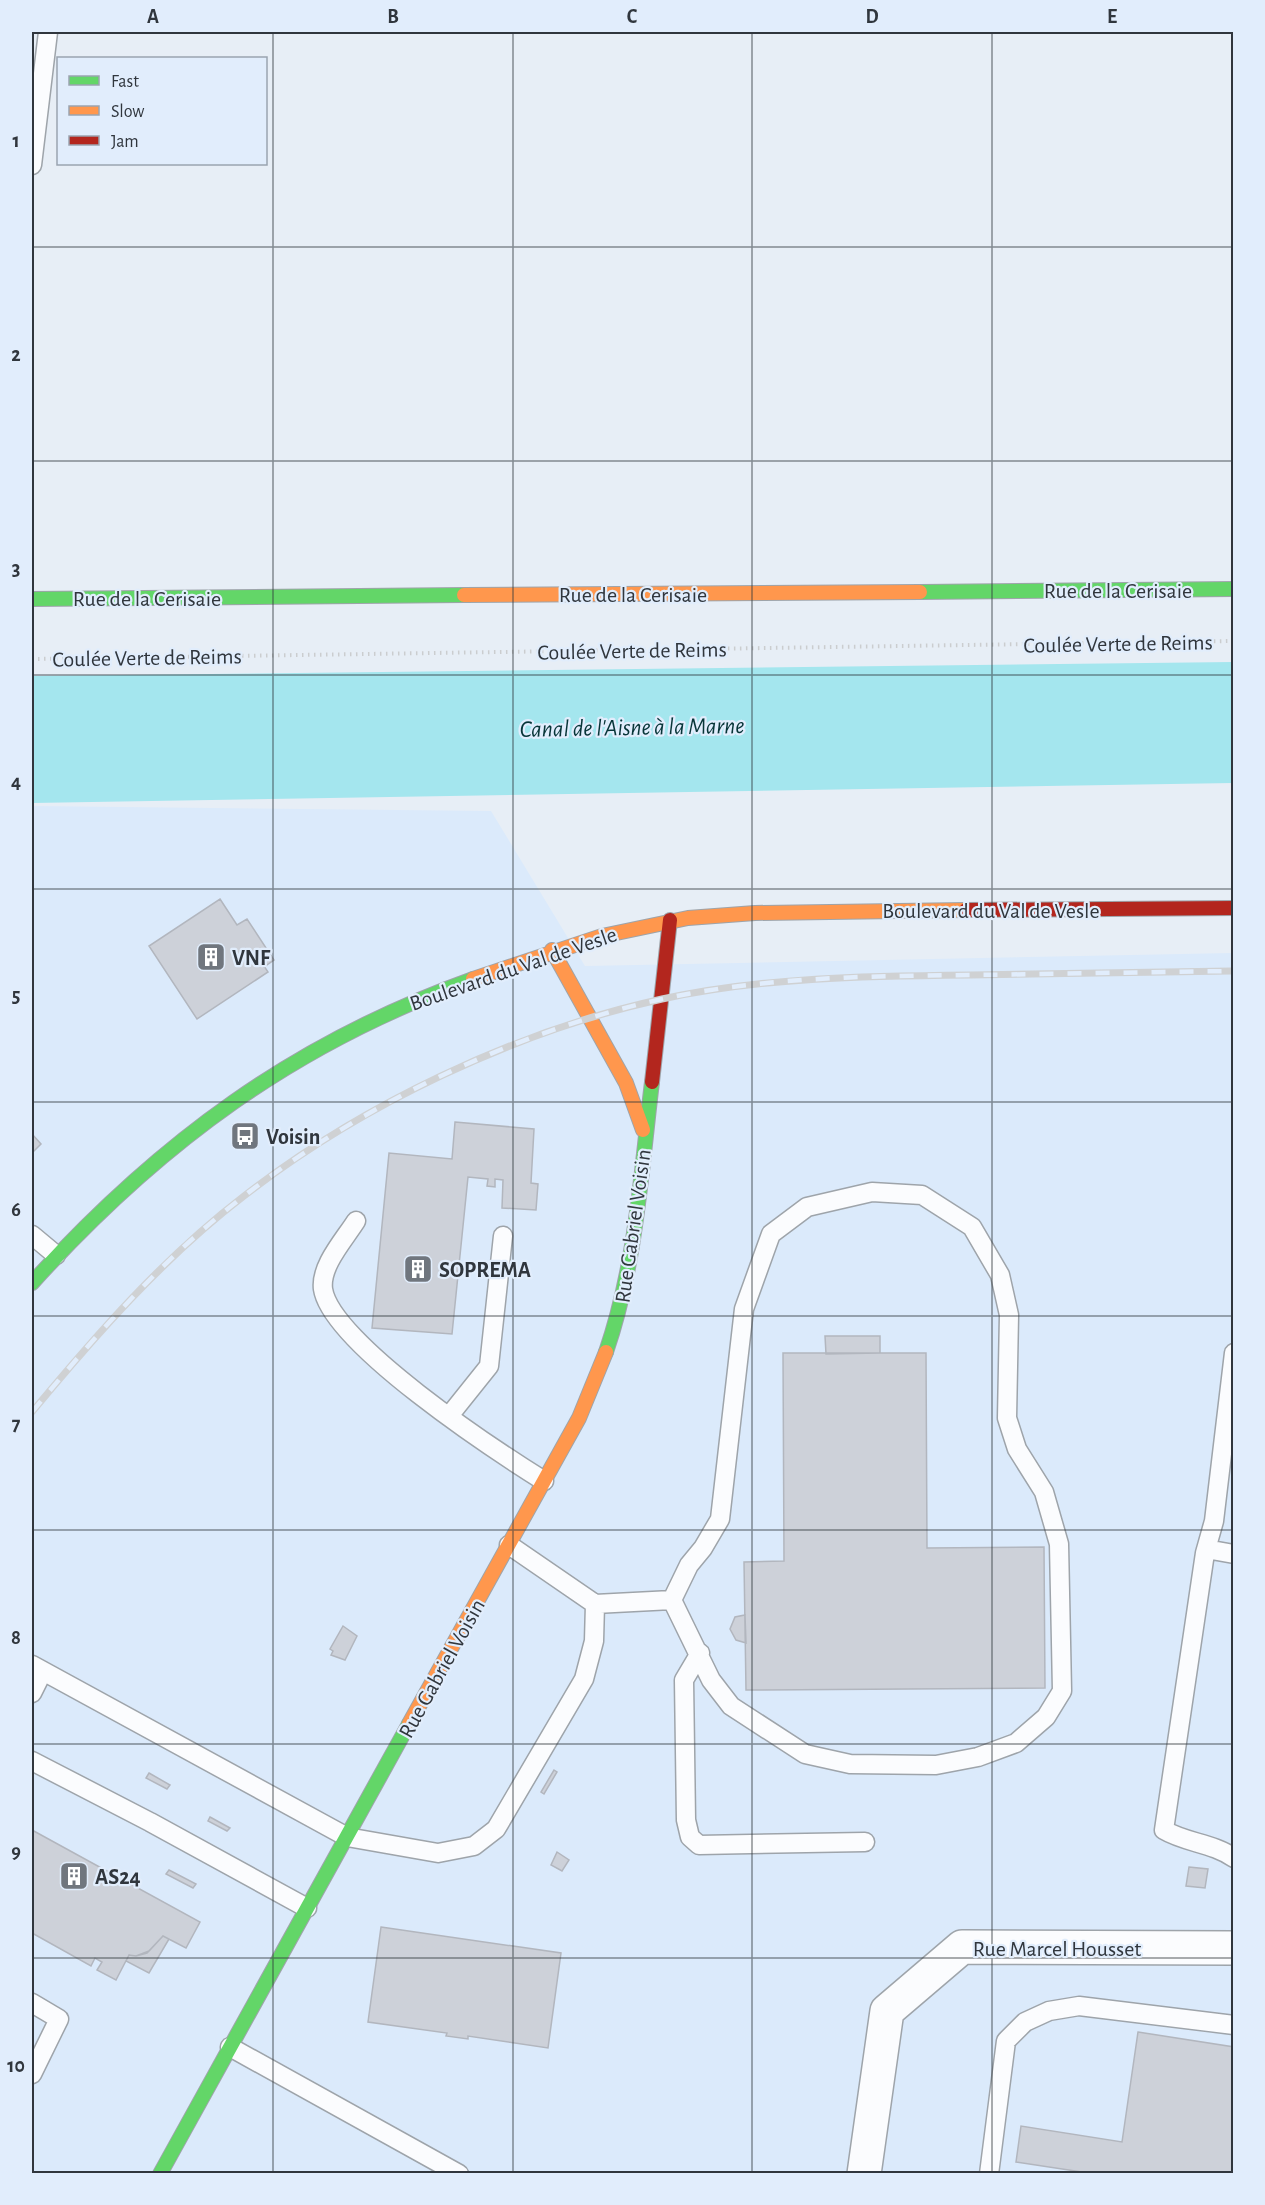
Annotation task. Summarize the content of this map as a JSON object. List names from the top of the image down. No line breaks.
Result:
{"streets":{"street":["Rue de la Cerisaie","Boulevard du Val de Vesle","Rue Gabriel Voisin","Rue Marcel Housset"],"path":["Coulée Verte de Reims"]},"crossings":[["Boulevard du Val de Vesle","Rue Gabriel Voisin"]],"water":["Canal de l'Aisne à la Marne"],"places":{"building":["VNF","SOPREMA","AS24"],"bus stop":["Voisin"]},"legend":["Fast","Slow","Jam"],"grid":{"columns":["A","B","C","D","E"],"rows":["1","2","3","4","5","6","7","8","9","10"]}}
